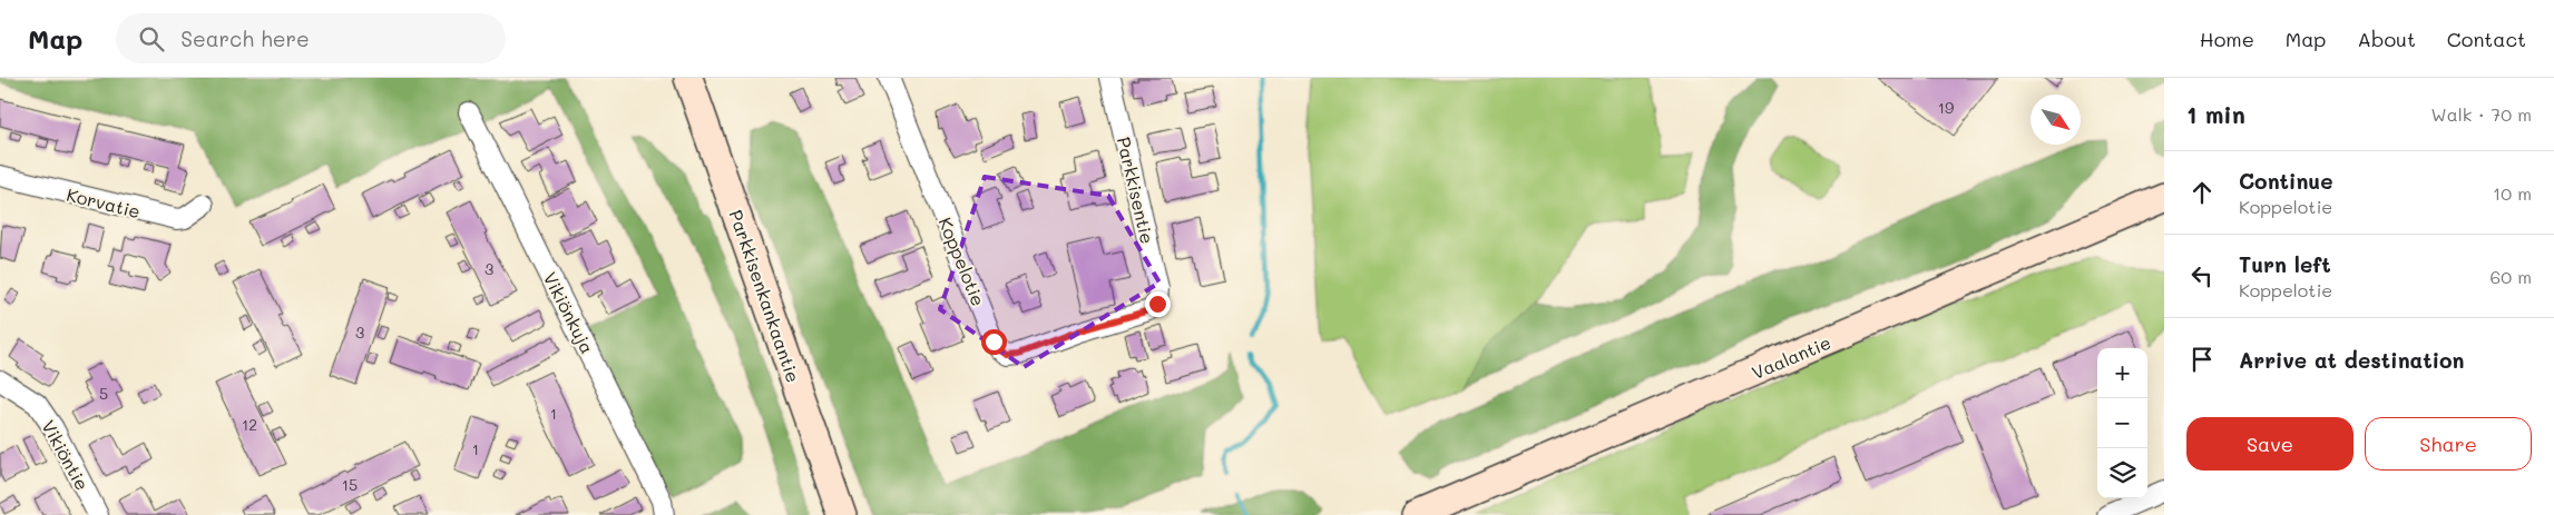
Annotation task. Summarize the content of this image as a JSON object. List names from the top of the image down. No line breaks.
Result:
{"streets":{"street":["Parkkisentie","Korvatie","Koppelotie","Parkkisenkankaantie","Vikiönkuja","Vaalantie","Vikiöntie"]},"crossings":[["Parkkisentie","Koppelotie"]],"house_numbers":["19","3","3","5","1","12","1","15"],"north":"bottom right","page":{"header":"Map","search":"Search here","nav":["Home","Map","About","Contact"],"heading":["1 min","Walk · 70 m"],"list":[["Continue","Koppelotie","10 m"],["Turn left","Koppelotie","60 m"],"Arrive at destination"],"map_buttons":["+","−"],"buttons":["Save","Share"]}}
